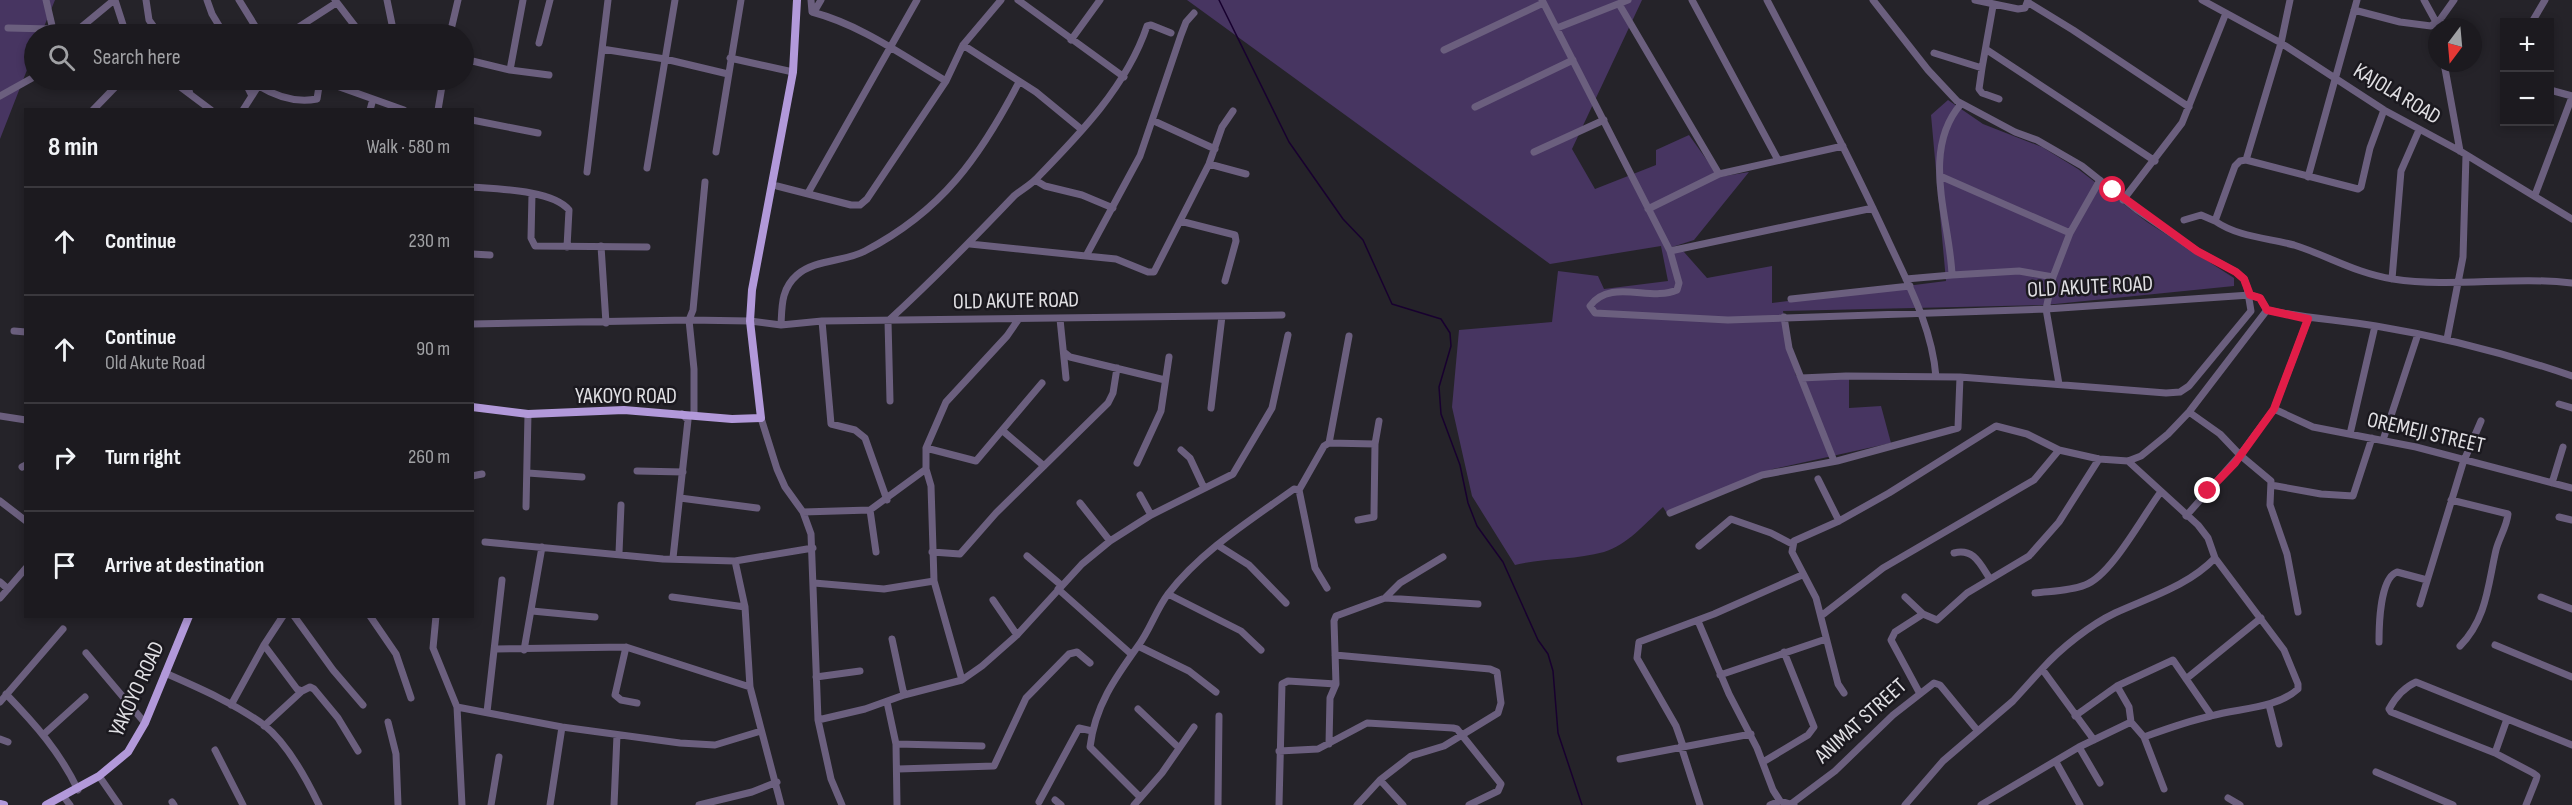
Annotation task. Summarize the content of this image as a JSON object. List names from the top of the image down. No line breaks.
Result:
{"streets":{"main road":["YAKOYO ROAD"],"street":["KAJOLA ROAD","OLD AKUTE ROAD","OREMEJI STREET","ANIMAT STREET"]},"north":"bottom","page":{"map_buttons":["+","−"],"search":"Search here","heading":["8 min","Walk · 580 m"],"list":[["Continue","230 m"],["Continue","Old Akute Road","90 m"],["Turn right","260 m"],"Arrive at destination"]}}
